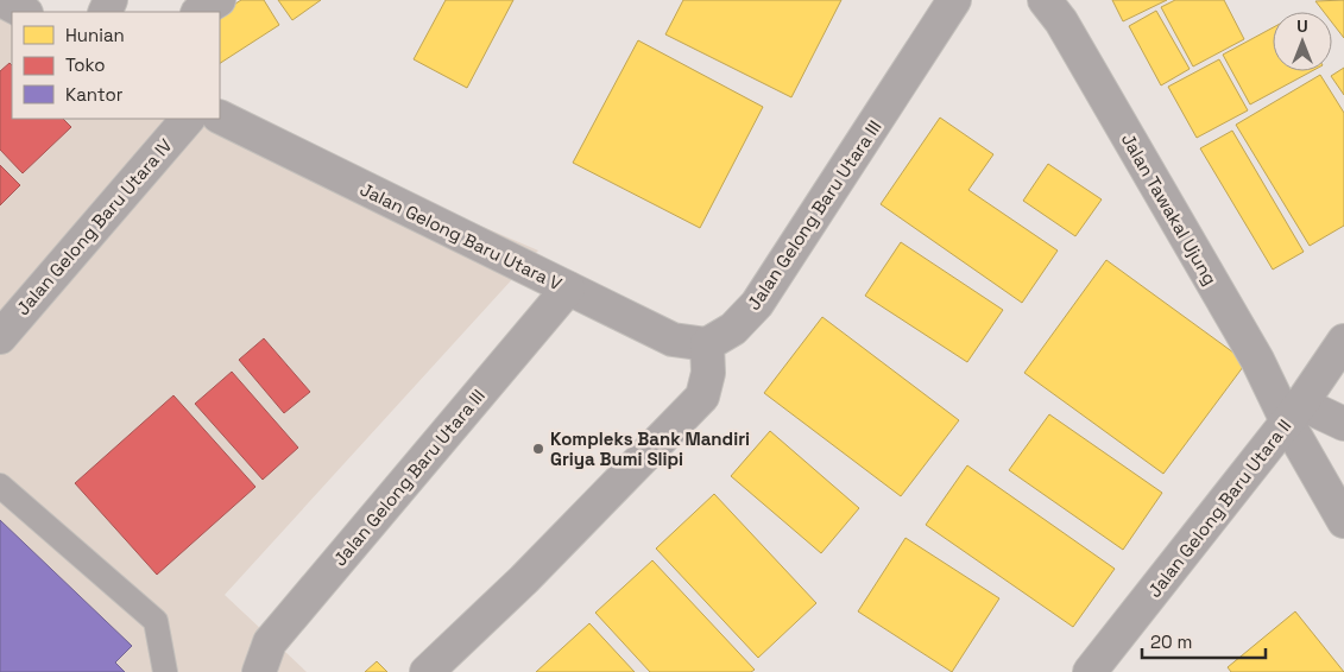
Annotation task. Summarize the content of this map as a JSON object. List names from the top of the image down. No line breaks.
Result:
{"streets":{"street":["Jalan Tawakal Ujung","Jalan Gelong Baru Utara III","Jalan Gelong Baru Utara IV","Jalan Gelong Baru Utara V","Jalan Gelong Baru Utara II"]},"crossings":[["Jalan Tawakal Ujung","Jalan Gelong Baru Utara II"],["Jalan Gelong Baru Utara III","Jalan Gelong Baru Utara V"]],"places":["Kompleks Bank Mandiri Griya Bumi Slipi"],"legend":["Hunian","Toko","Kantor"],"scale_bar":"20 m","north":"top"}
